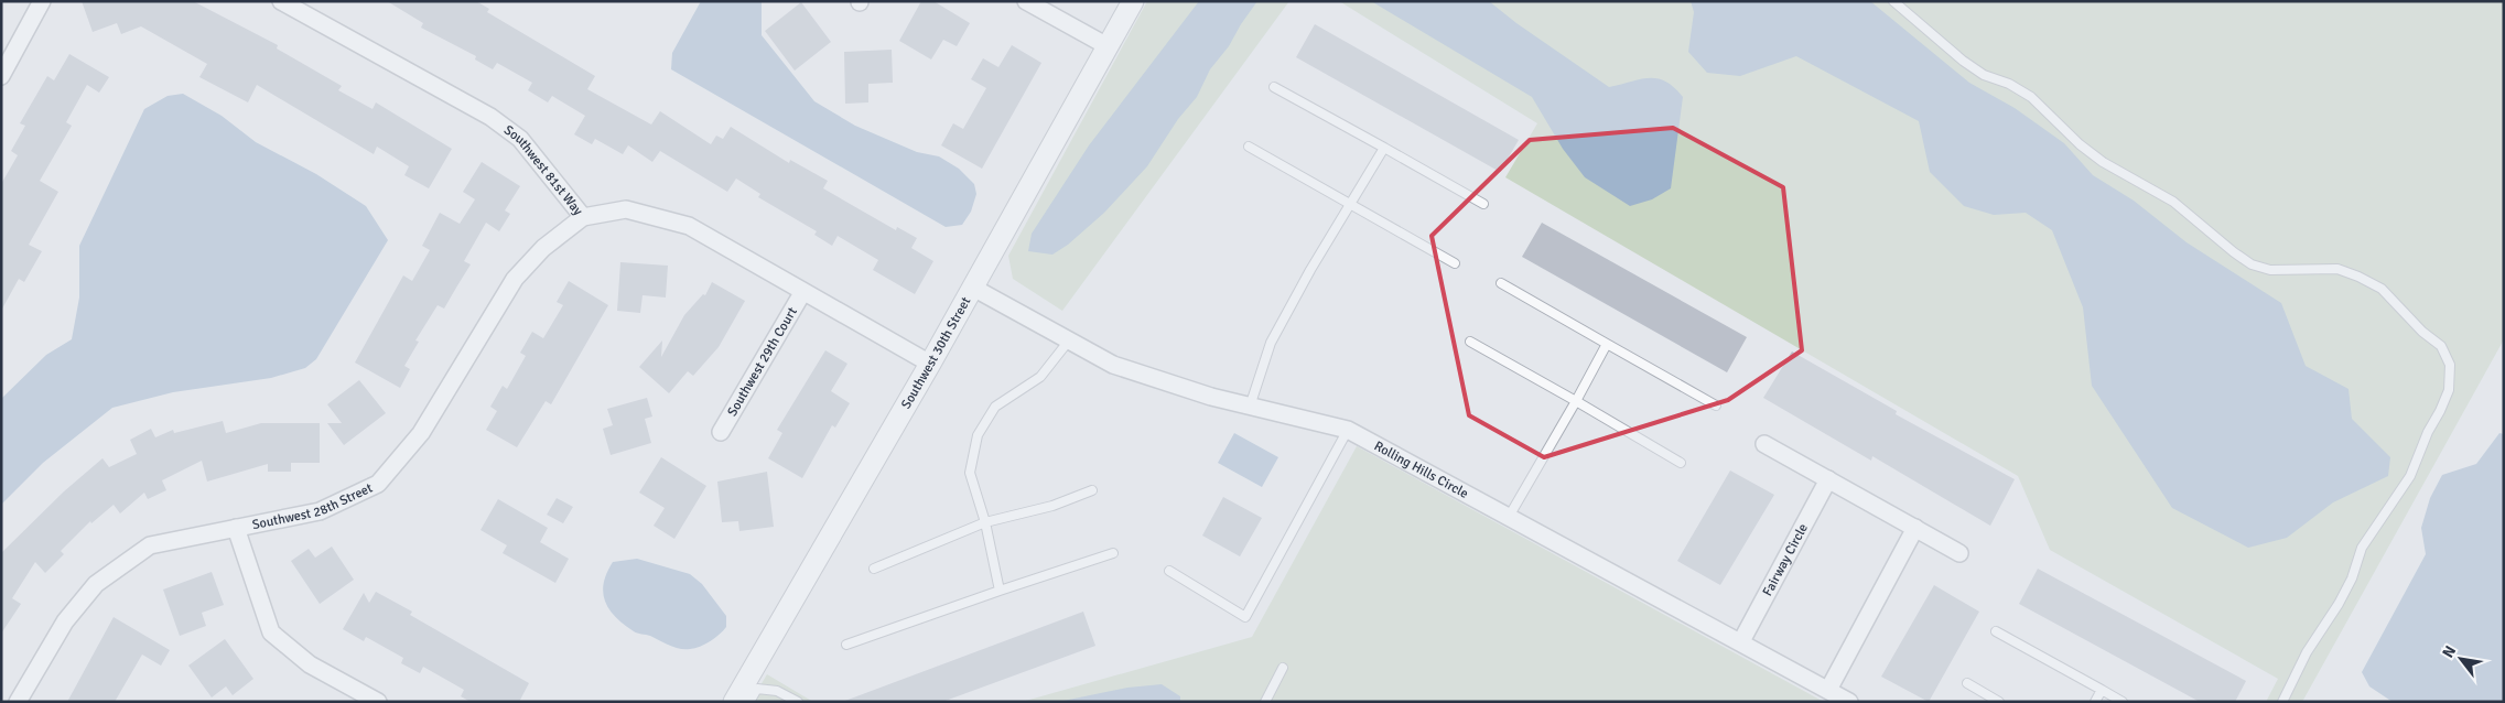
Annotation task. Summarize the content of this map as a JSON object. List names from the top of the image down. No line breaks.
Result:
{"streets":{"street":["Southwest 81st Way","Southwest 30th Street","Southwest 29th Court","Rolling Hills Circle","Southwest 28th Street","Fairway Circle"]},"crossings":[["Southwest 81st Way","Southwest 30th Street"],["Southwest 81st Way","Southwest 29th Court"],["Southwest 81st Way","Southwest 28th Street"],["Southwest 30th Street","Rolling Hills Circle"],["Rolling Hills Circle","Fairway Circle"]],"north":"top left"}
